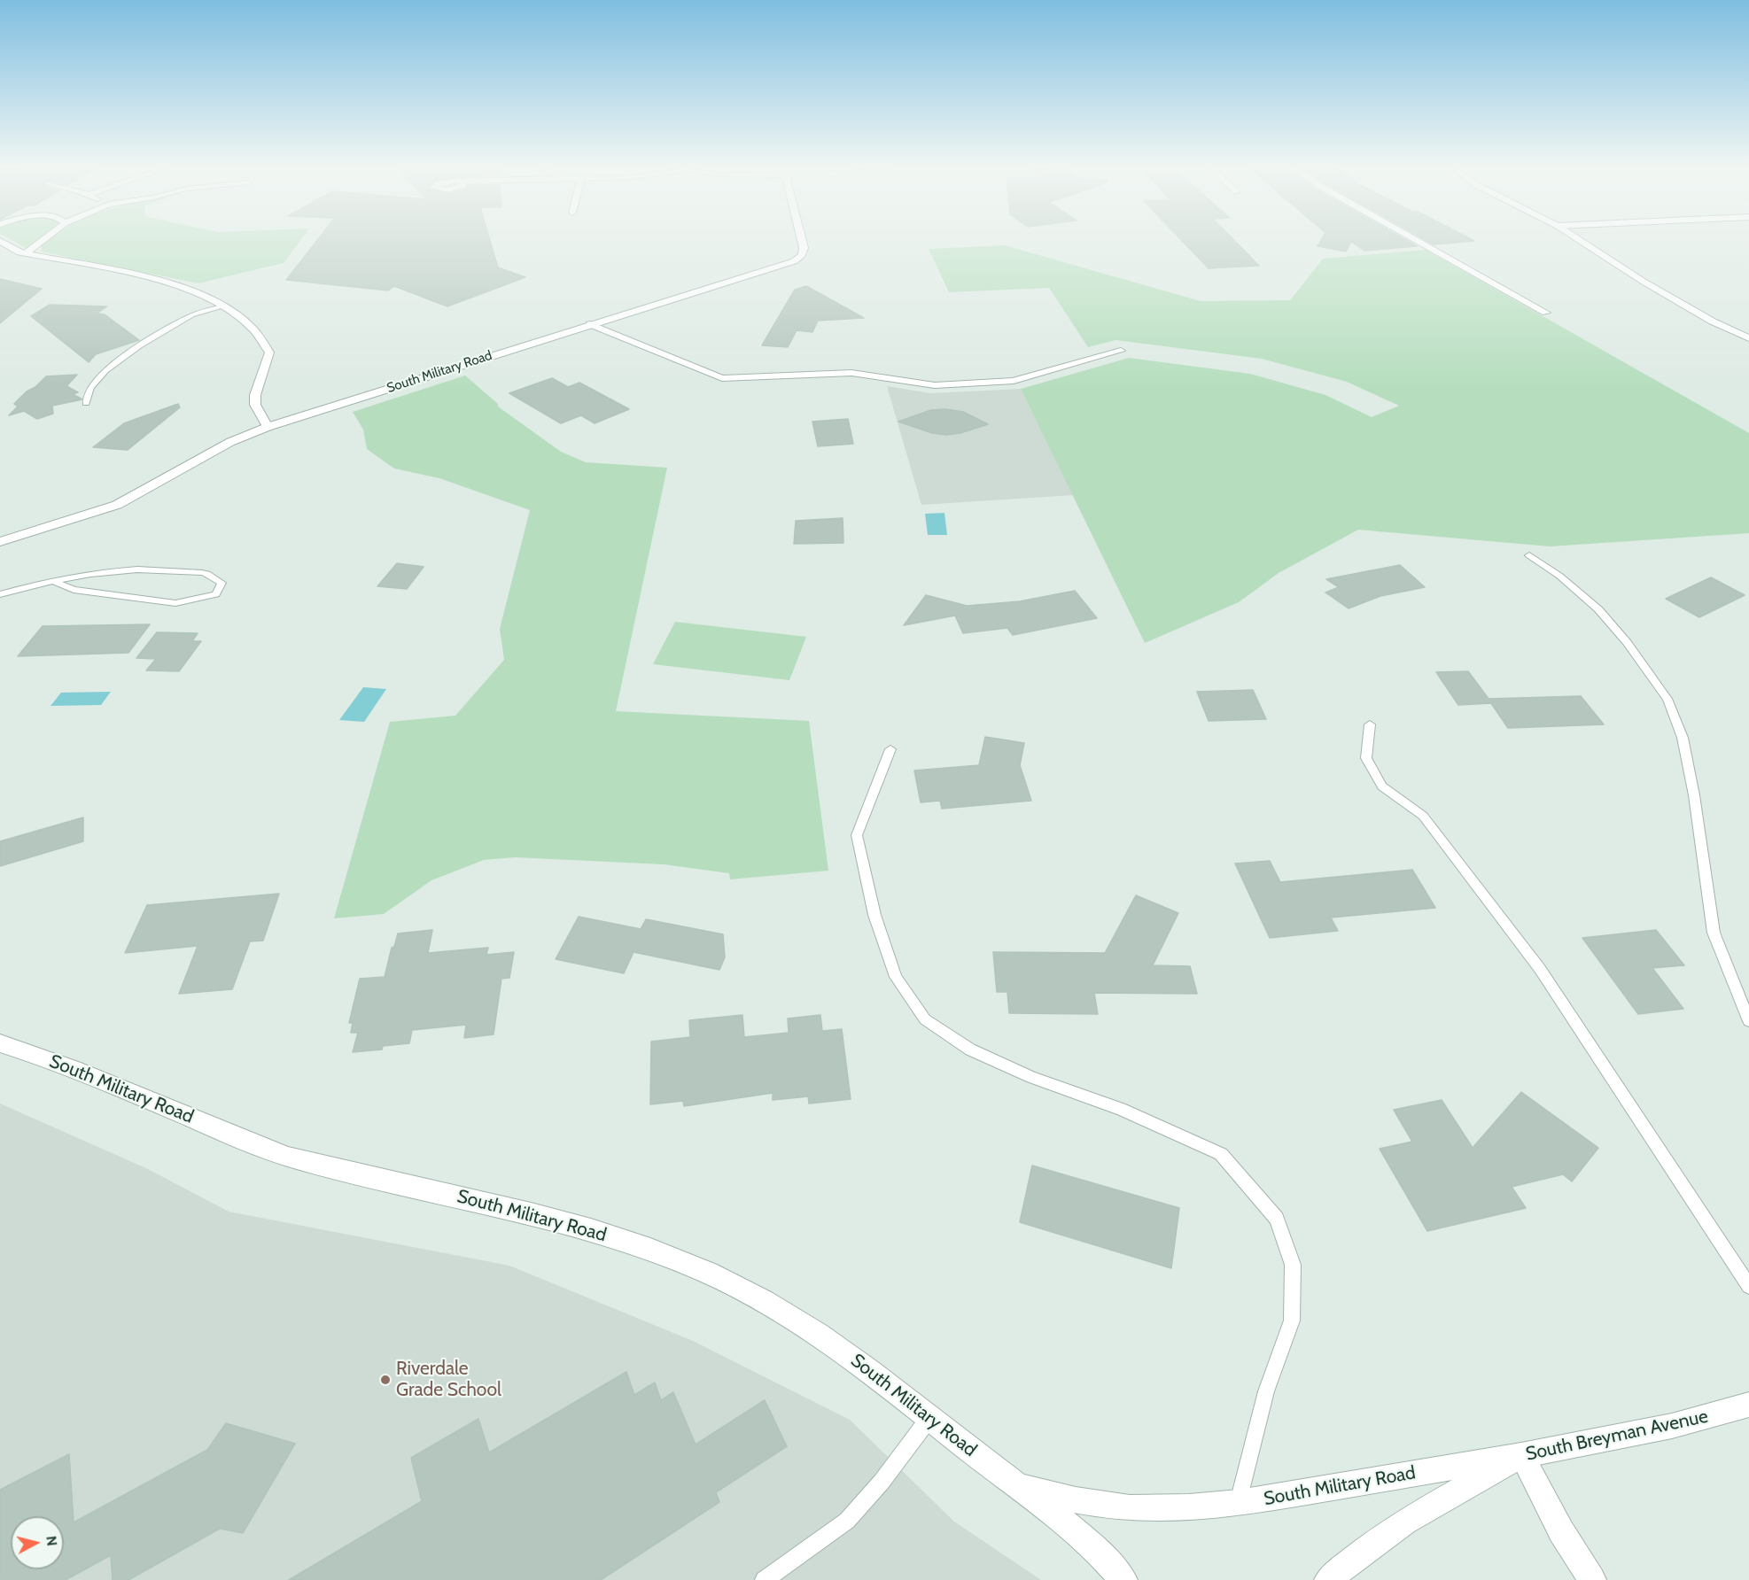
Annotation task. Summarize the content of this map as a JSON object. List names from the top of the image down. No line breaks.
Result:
{"streets":{"street":["South Military Road","South Breyman Avenue"]},"crossings":[["South Military Road","South Breyman Avenue"]],"places":["Riverdale Grade School"],"north":"right"}
